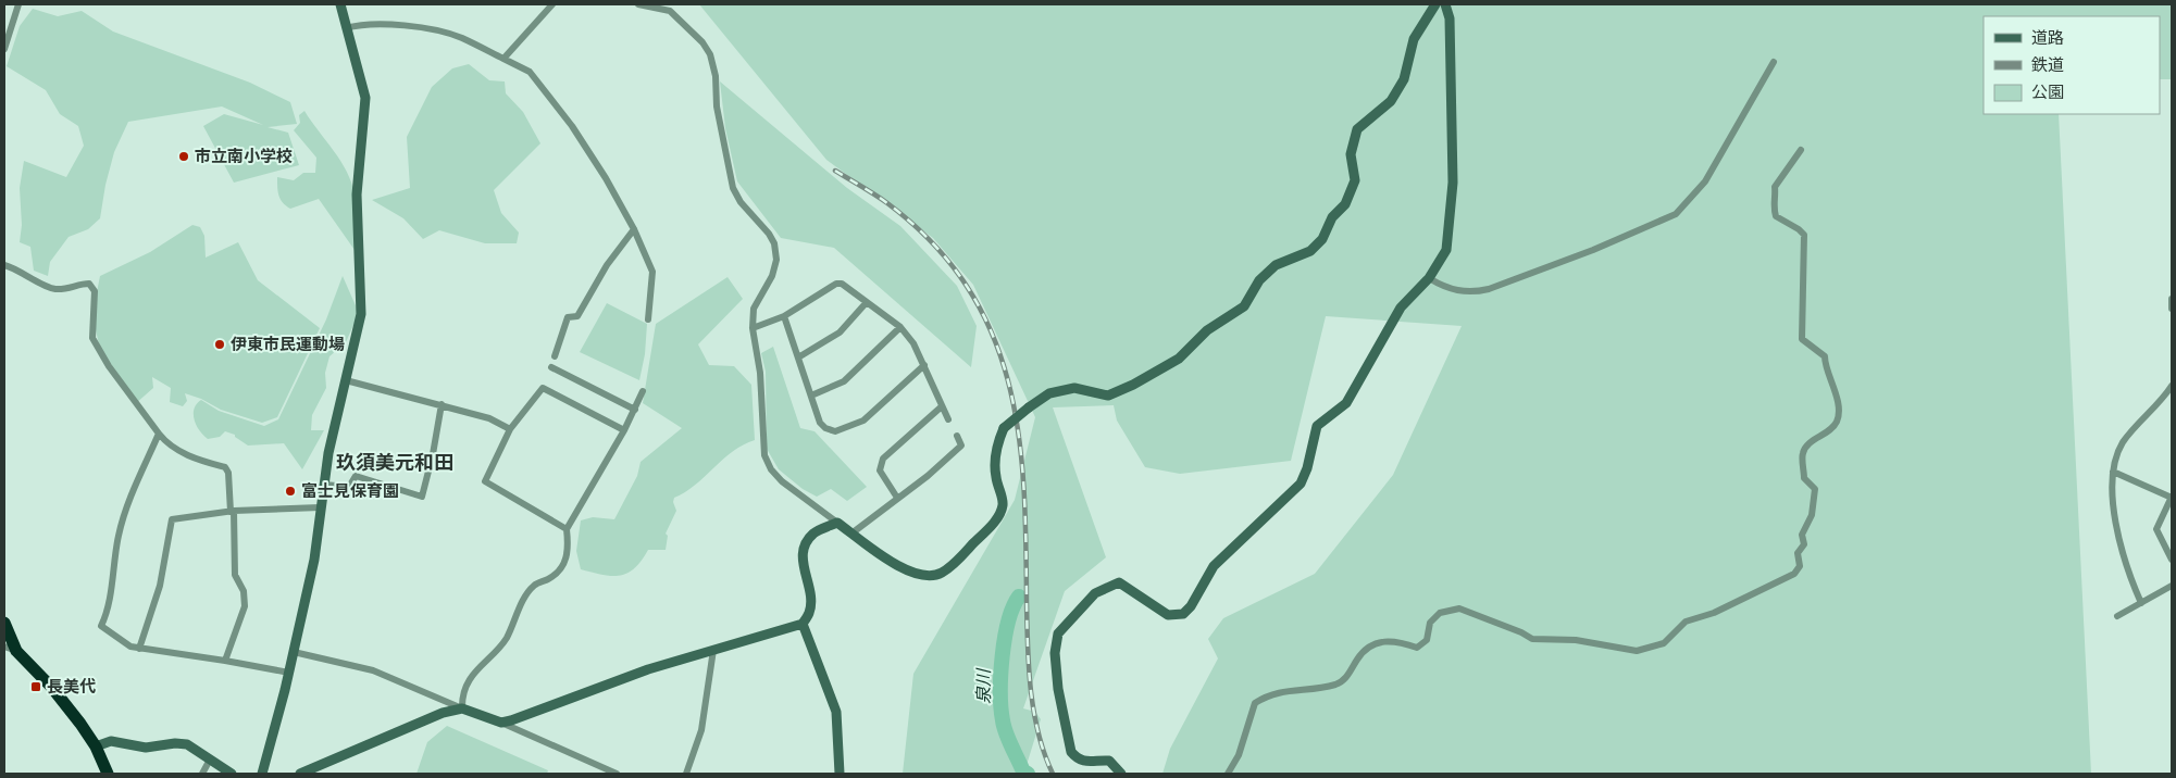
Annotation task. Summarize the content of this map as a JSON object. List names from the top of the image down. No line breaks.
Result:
{"districts":["玖須美元和田"],"water":["泉川"],"places":{"other":["市立南小学校","伊東市民運動場","富士見保育園"],"transit":["長美代"]},"legend":["道路","鉄道","公園"]}
